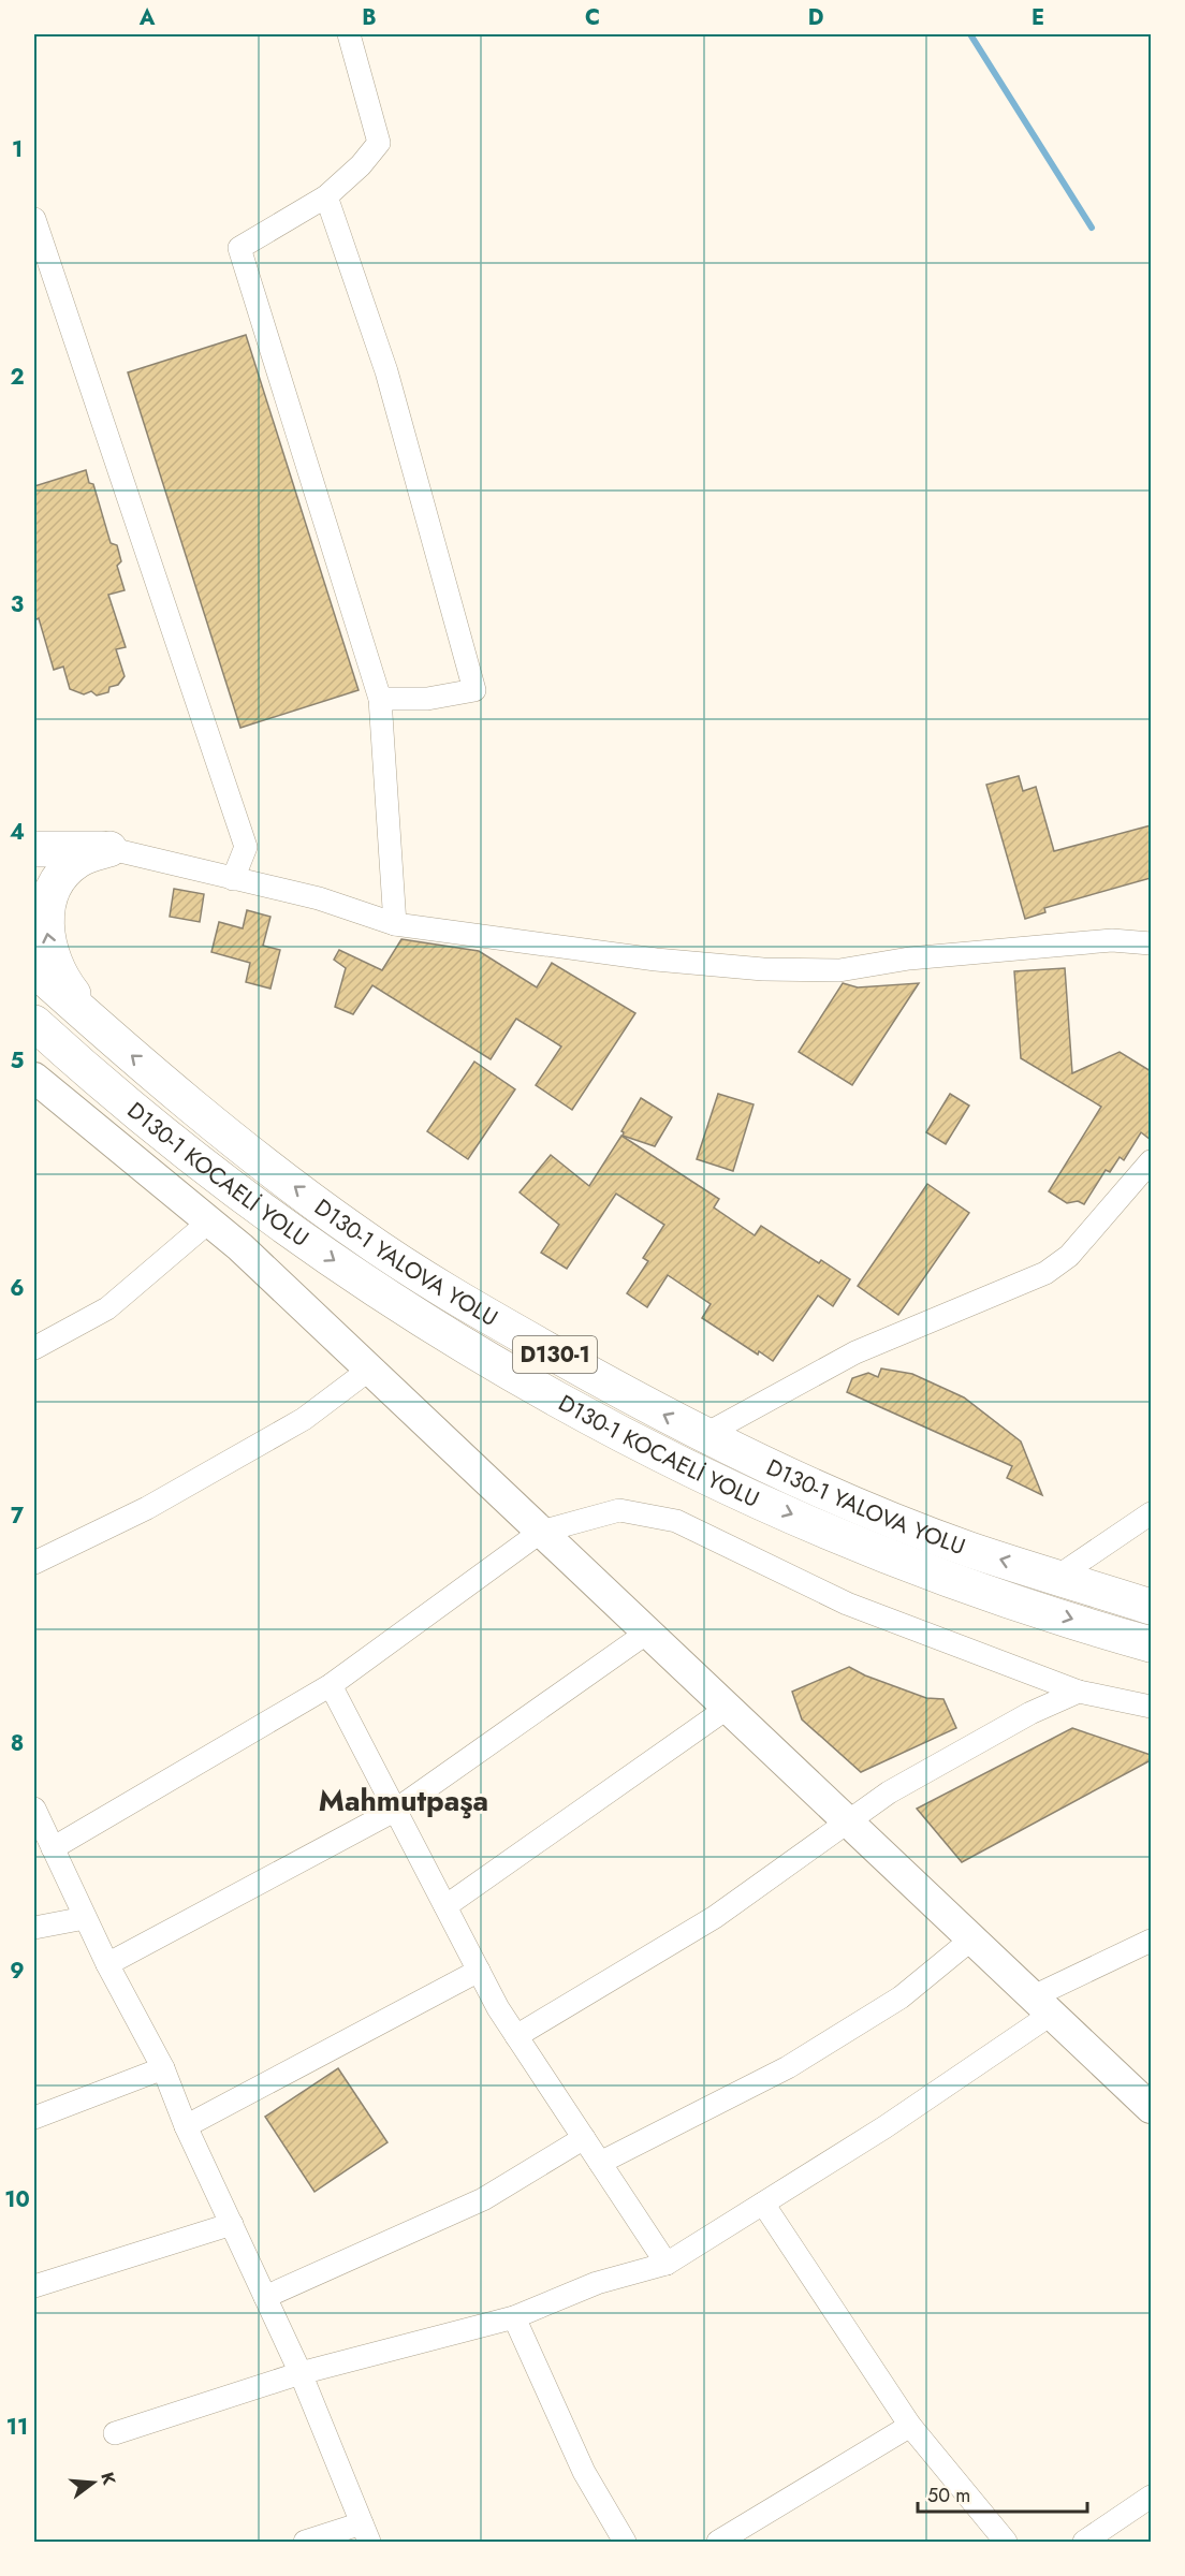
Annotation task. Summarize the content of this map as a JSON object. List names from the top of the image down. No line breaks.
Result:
{"streets":{"highway":["D130-1 KOCAELİ YOLU","D130-1 YALOVA YOLU","D130-1"]},"one_way":["D130-1 KOCAELİ YOLU","D130-1 YALOVA YOLU"],"districts":["Mahmutpaşa"],"scale_bar":"50 m","north":"right","grid":{"columns":["A","B","C","D","E"],"rows":["1","2","3","4","5","6","7","8","9","10","11"]}}
